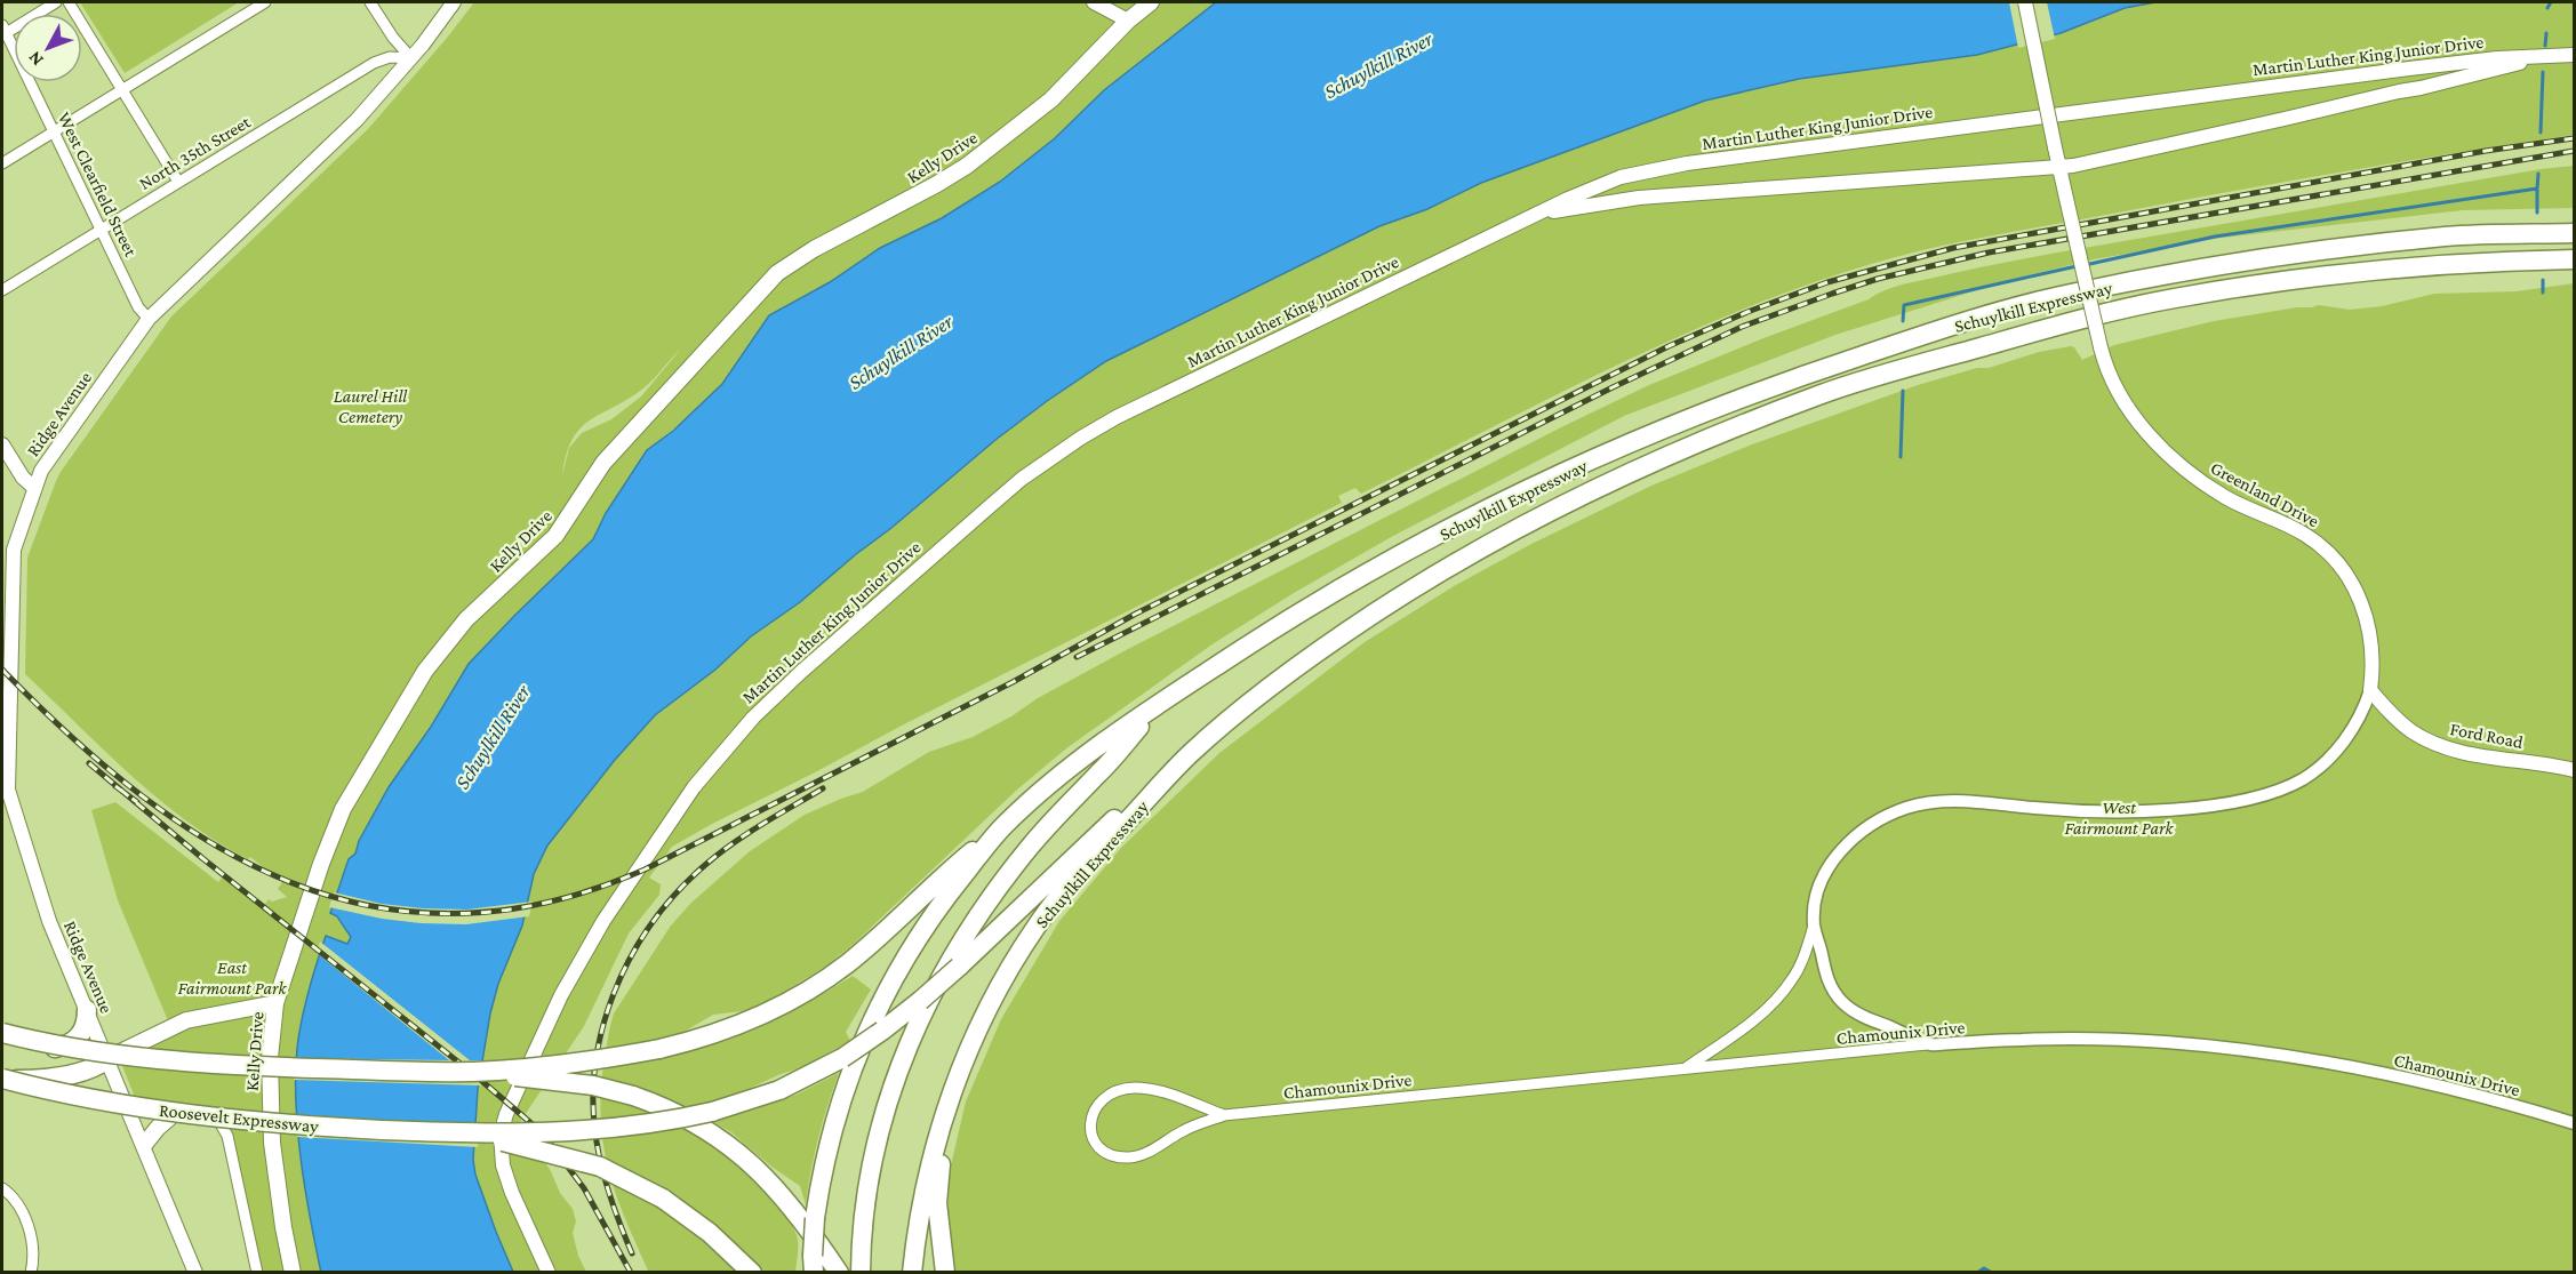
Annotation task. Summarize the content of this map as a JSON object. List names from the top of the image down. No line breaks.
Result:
{"streets":{"highway":["Schuylkill Expressway","Roosevelt Expressway"],"main road":["Martin Luther King Junior Drive","Kelly Drive","Ridge Avenue","Greenland Drive","Ford Road"],"street":["North 35th Street","West Clearfield Street","Chamounix Drive"]},"crossings":[["North 35th Street","West Clearfield Street"],["North 35th Street","Ridge Avenue"],["West Clearfield Street","Ridge Avenue"],["Greenland Drive","Ford Road"],["Greenland Drive","Chamounix Drive"]],"water":["Schuylkill River"],"parks":["Laurel Hill Cemetery","West Fairmount Park","East Fairmount Park"],"north":"bottom left"}
